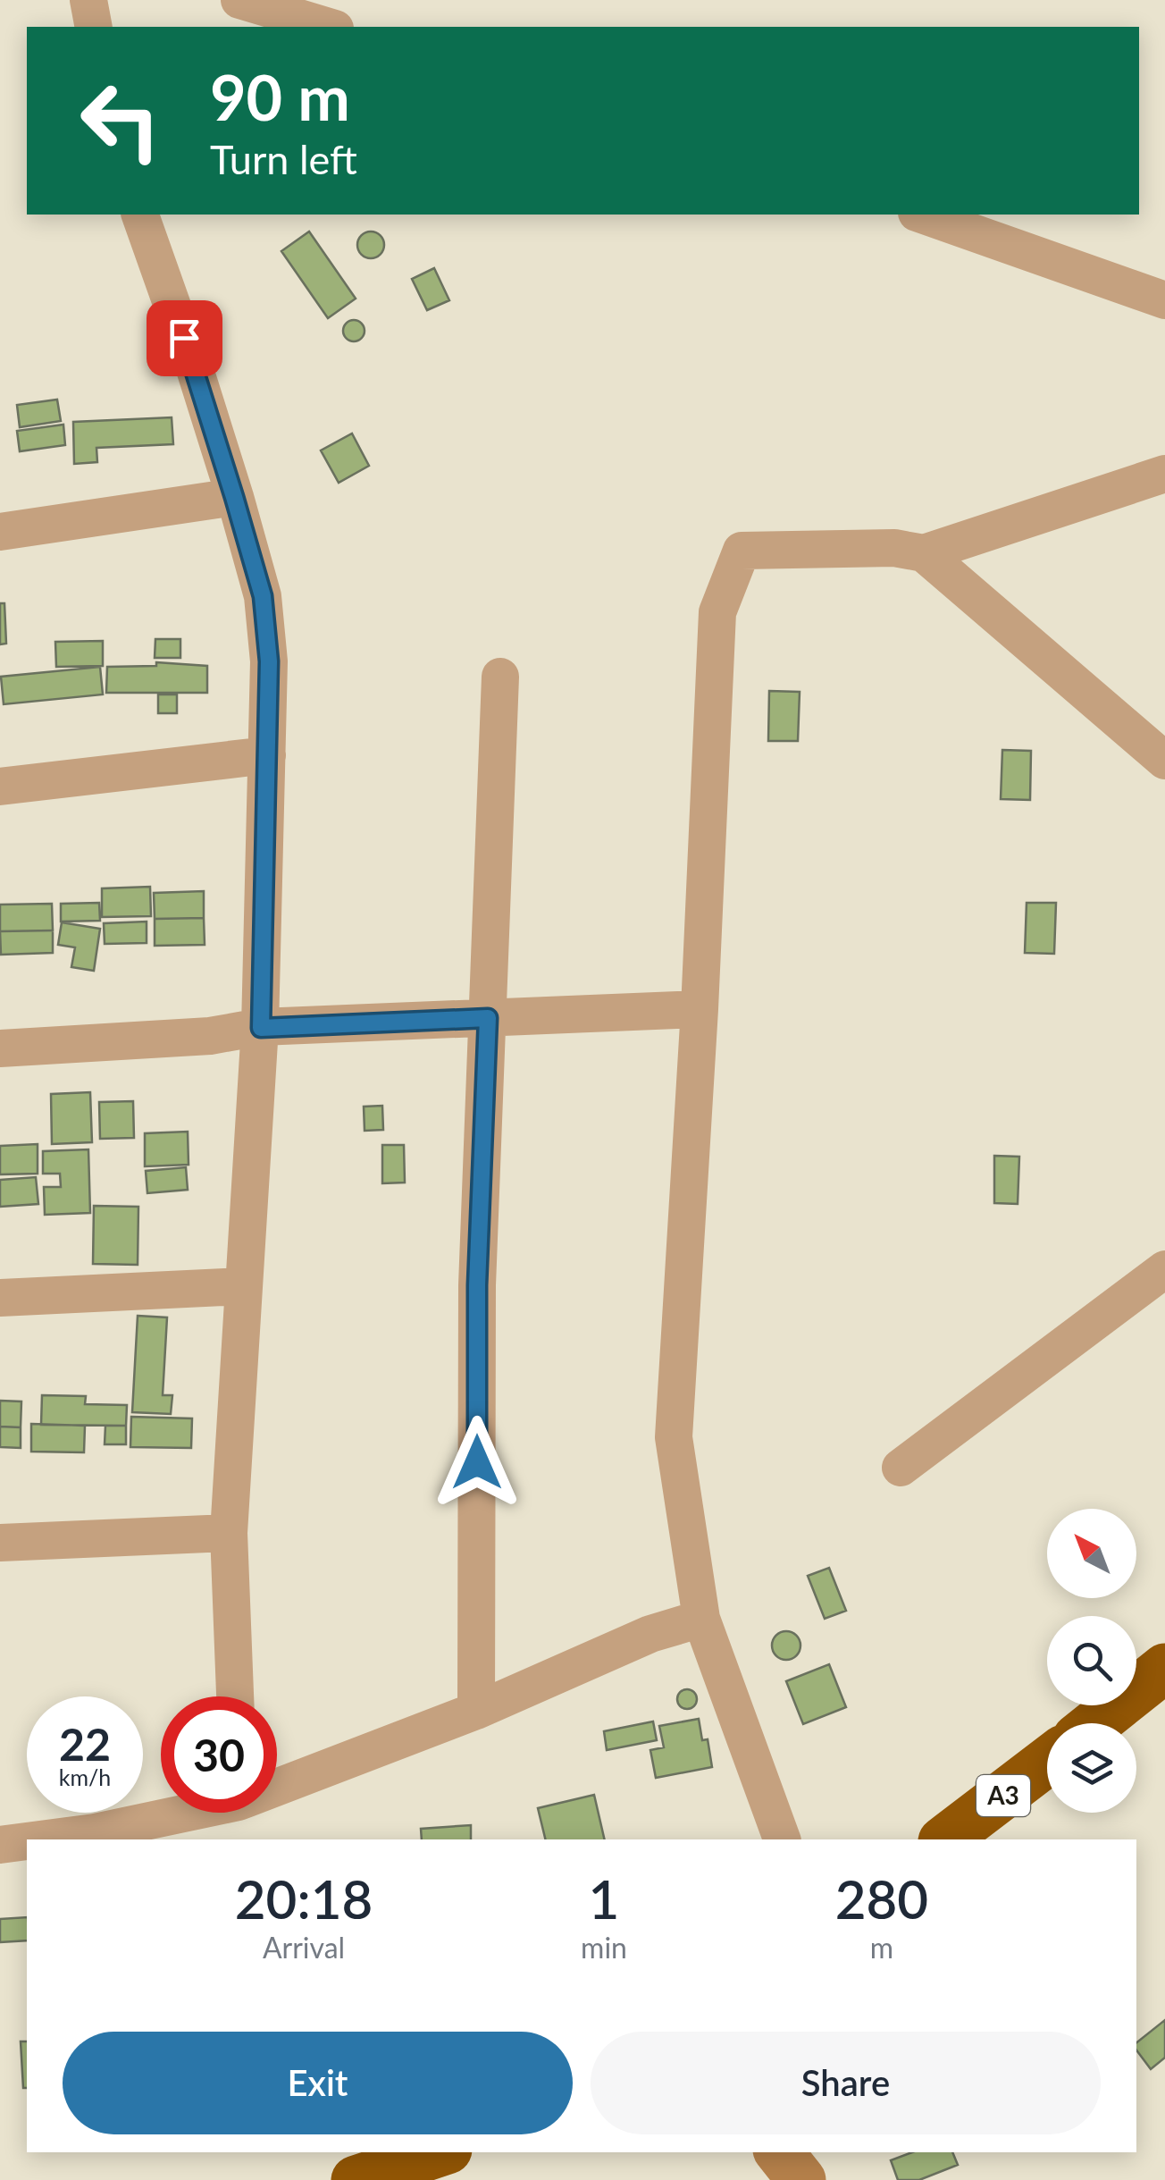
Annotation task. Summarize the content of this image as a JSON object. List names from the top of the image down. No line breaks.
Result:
{"streets":{"highway":["A3"]},"north":"top left","page":{"turn":["90 m","Turn left"],"speed":"22 km/h","limit":"30","eta":["20:18","Arrival","1","min","280","m"],"buttons":["Exit","Share"]}}
